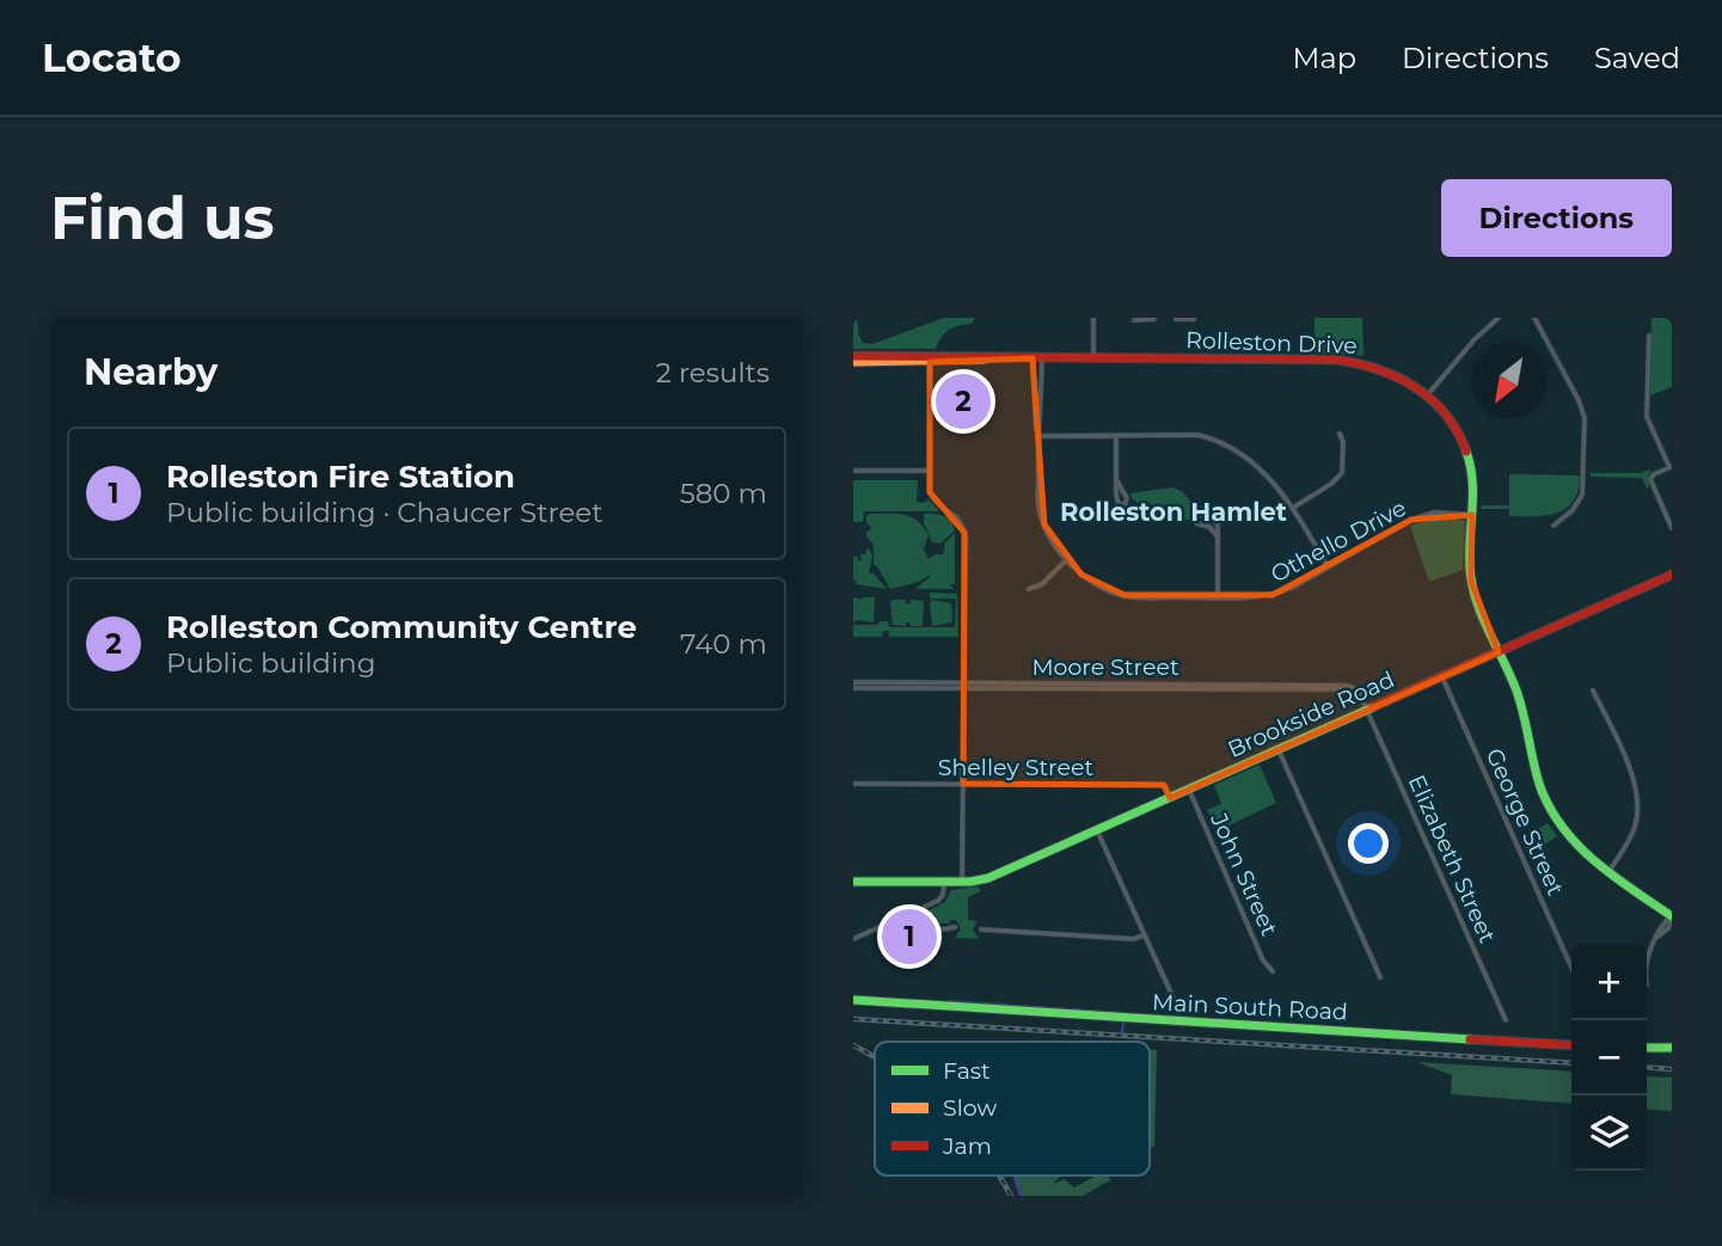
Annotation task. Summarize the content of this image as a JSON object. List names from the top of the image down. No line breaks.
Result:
{"streets":{"main road":["Rolleston Drive","Brookside Road","Main South Road"],"street":["Othello Drive","Moore Street","Shelley Street","George Street","Elizabeth Street","John Street"]},"crossings":[["Rolleston Drive","Othello Drive"],["Rolleston Drive","Brookside Road"],["Moore Street","Brookside Road"],["Moore Street","Elizabeth Street"],["Brookside Road","Shelley Street"],["Brookside Road","George Street"],["Brookside Road","Elizabeth Street"],["Brookside Road","John Street"]],"districts":["Rolleston Hamlet"],"legend":["Fast","Slow","Jam"],"north":"bottom left","page":{"header":"Locato","nav":["Map","Directions","Saved"],"buttons":"Directions","title":"Find us","heading":["Nearby","2 results"],"pins":["2","1"],"list":[{"mark":"1","name":"Rolleston Fire Station","note":"Public building · Chaucer Street","value":"580 m"},{"mark":"2","name":"Rolleston Community Centre","note":"Public building","value":"740 m"}],"map_buttons":["+","−"]}}
